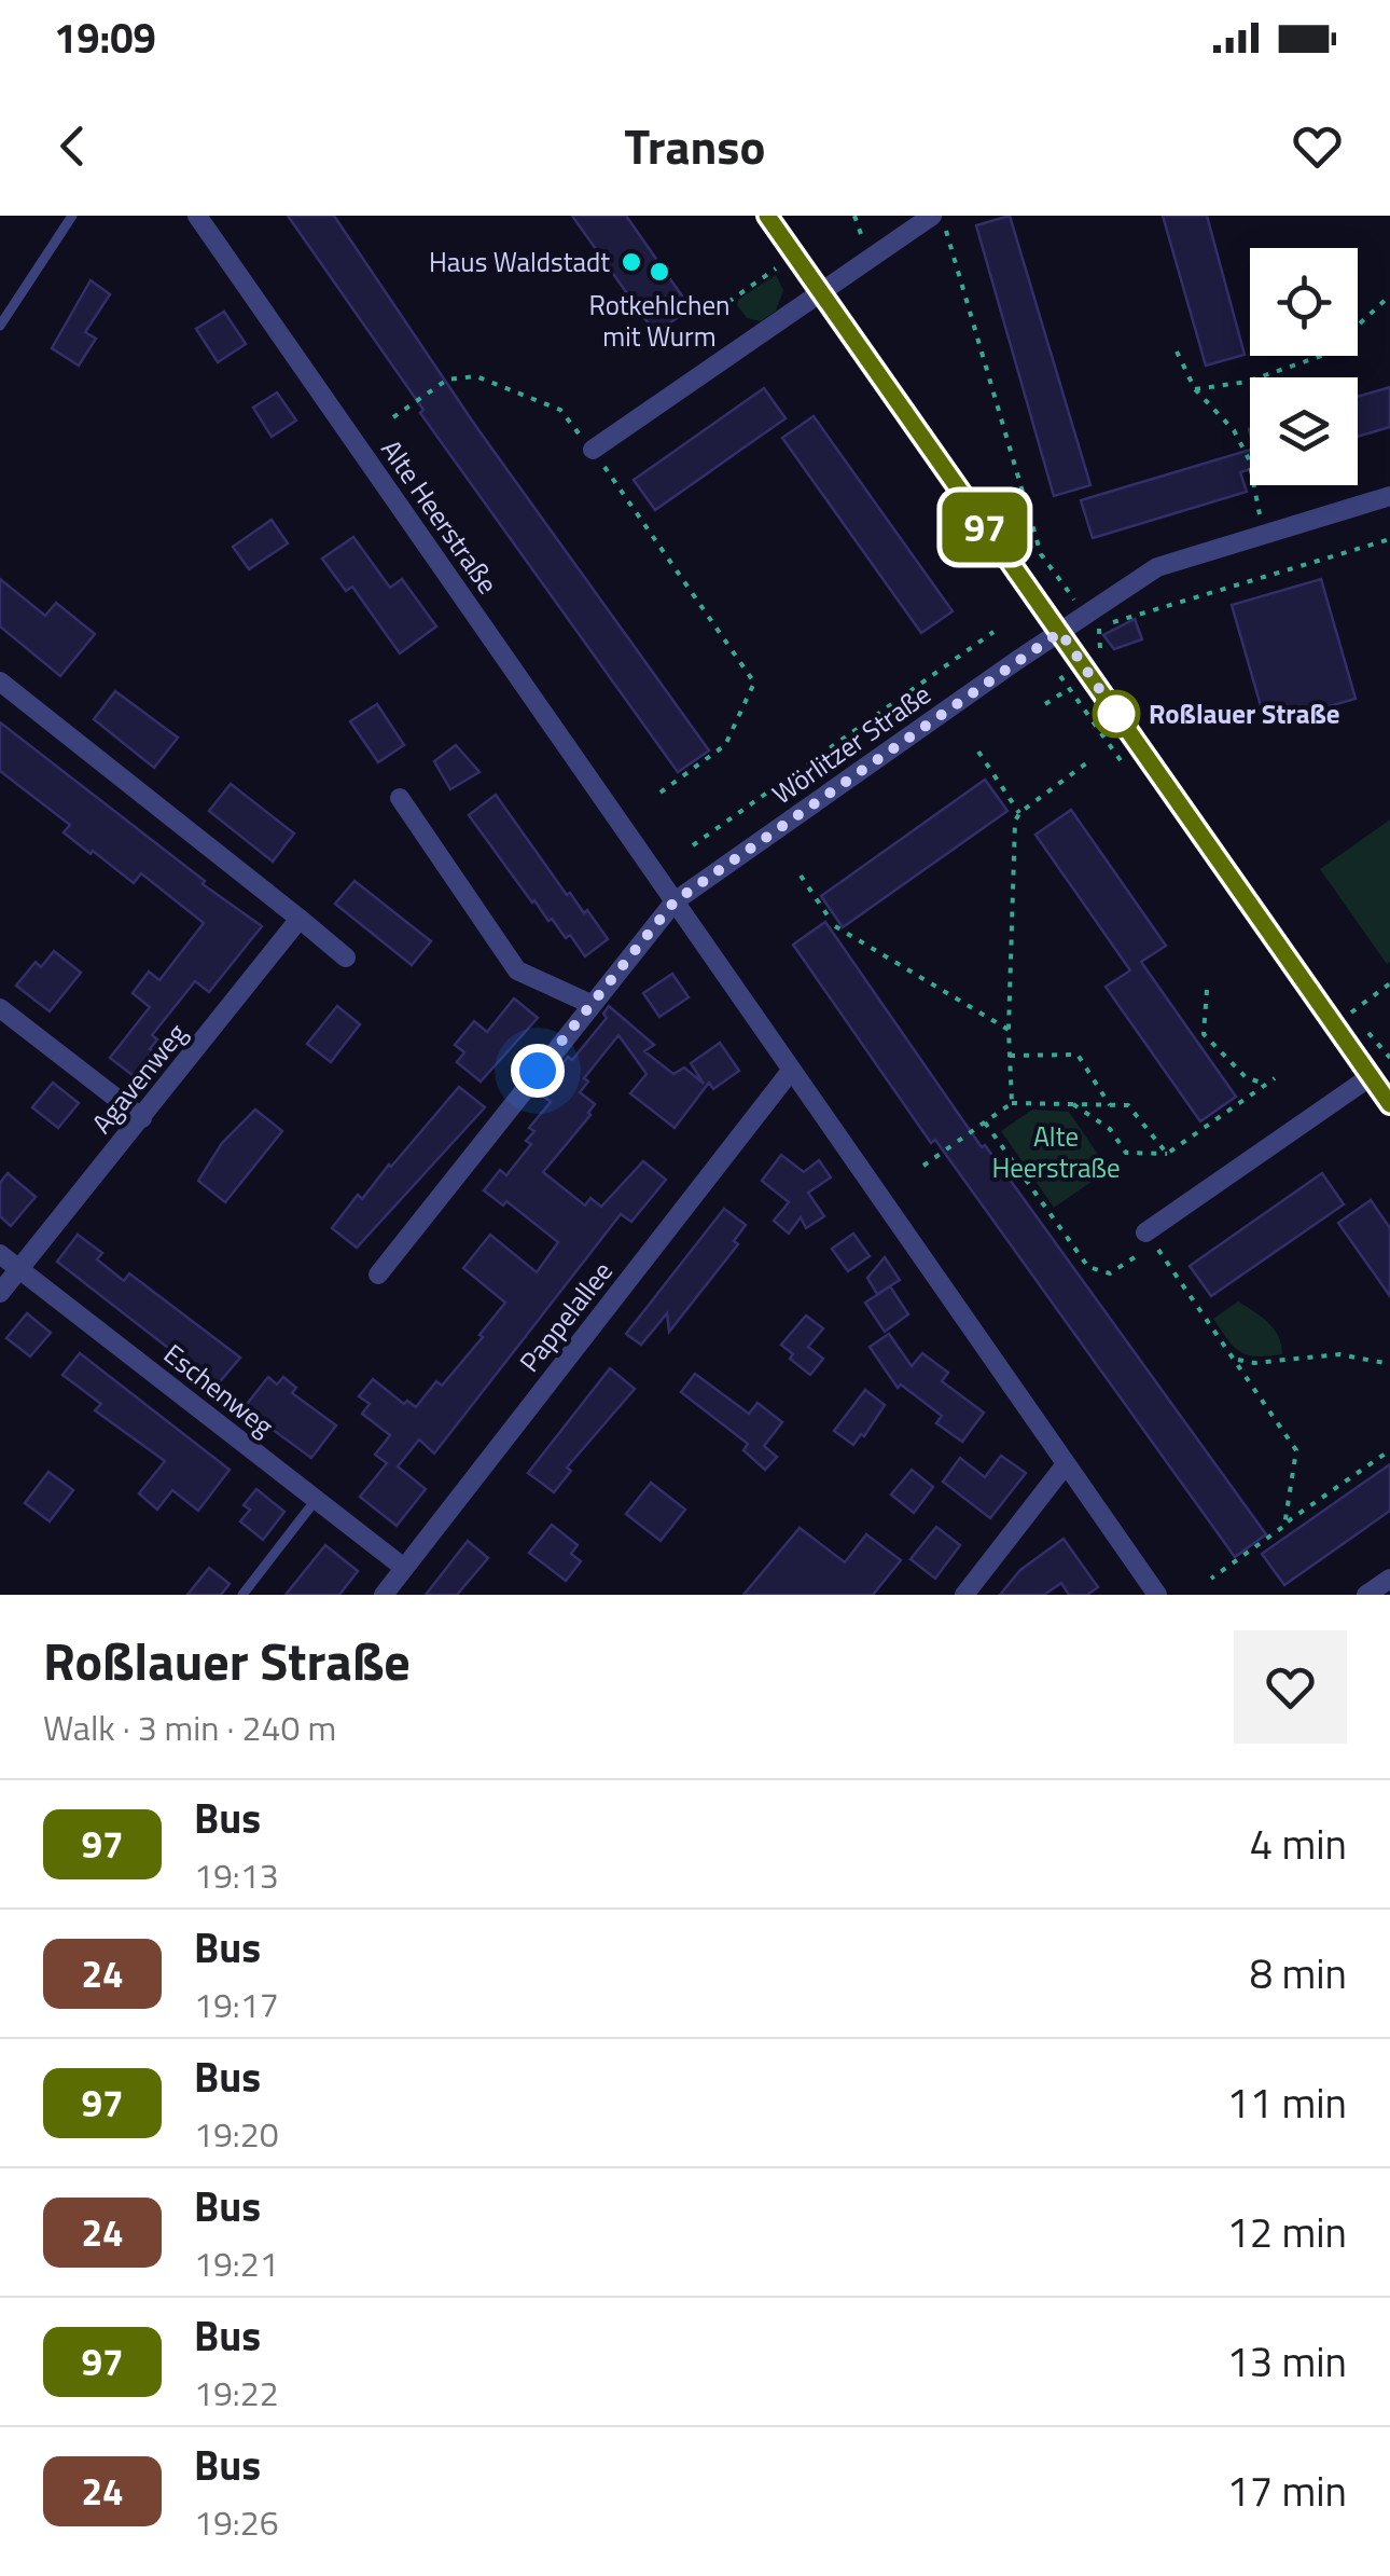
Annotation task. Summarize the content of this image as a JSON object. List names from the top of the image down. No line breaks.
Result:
{"streets":{"street":["Alte Heerstraße","Wörlitzer Straße","Agavenweg","Pappelallee","Eschenweg"]},"crossings":[["Alte Heerstraße","Wörlitzer Straße"],["Alte Heerstraße","Pappelallee"],["Agavenweg","Eschenweg"],["Pappelallee","Eschenweg"]],"parks":["Alte Heerstraße"],"places":["Haus Waldstadt","Rotkehlchen mit Wurm","Roßlauer Straße"],"lines":["bus line 97"],"page":{"status":"19:09","header":"Transo","on_map":"97","heading":["Roßlauer Straße","Walk · 3 min · 240 m"],"list":[{"mark":"97","name":"Bus","note":"19:13","value":"4 min"},{"mark":"24","name":"Bus","note":"19:17","value":"8 min"},{"mark":"97","name":"Bus","note":"19:20","value":"11 min"},{"mark":"24","name":"Bus","note":"19:21","value":"12 min"},{"mark":"97","name":"Bus","note":"19:22","value":"13 min"},{"mark":"24","name":"Bus","note":"19:26","value":"17 min"}]}}
